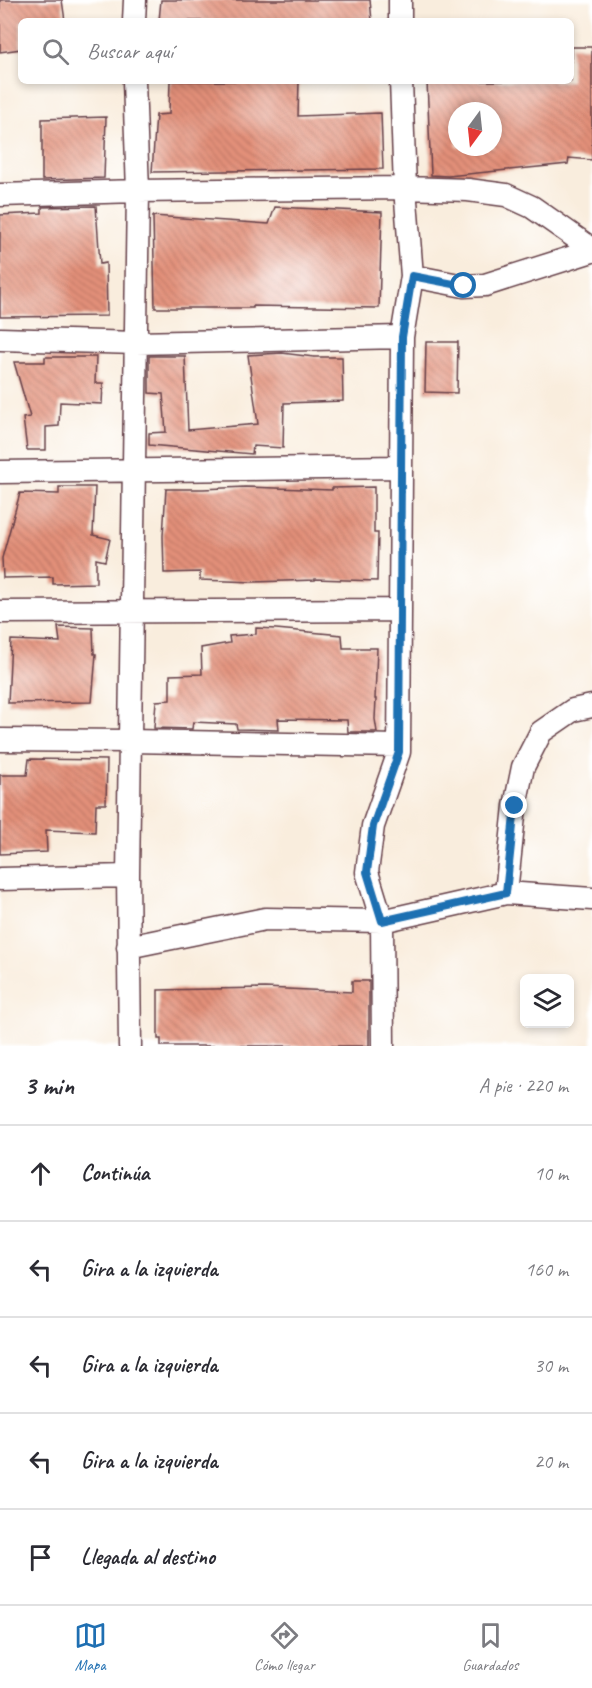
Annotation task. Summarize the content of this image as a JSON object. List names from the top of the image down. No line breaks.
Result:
{"north":"bottom","page":{"search":"Buscar aquí","heading":["3 min","A pie · 220 m"],"list":[["Continúa","10 m"],["Gira a la izquierda","160 m"],["Gira a la izquierda","30 m"],["Gira a la izquierda","20 m"],"Llegada al destino"],"nav":["Mapa","Cómo llegar","Guardados"]}}
